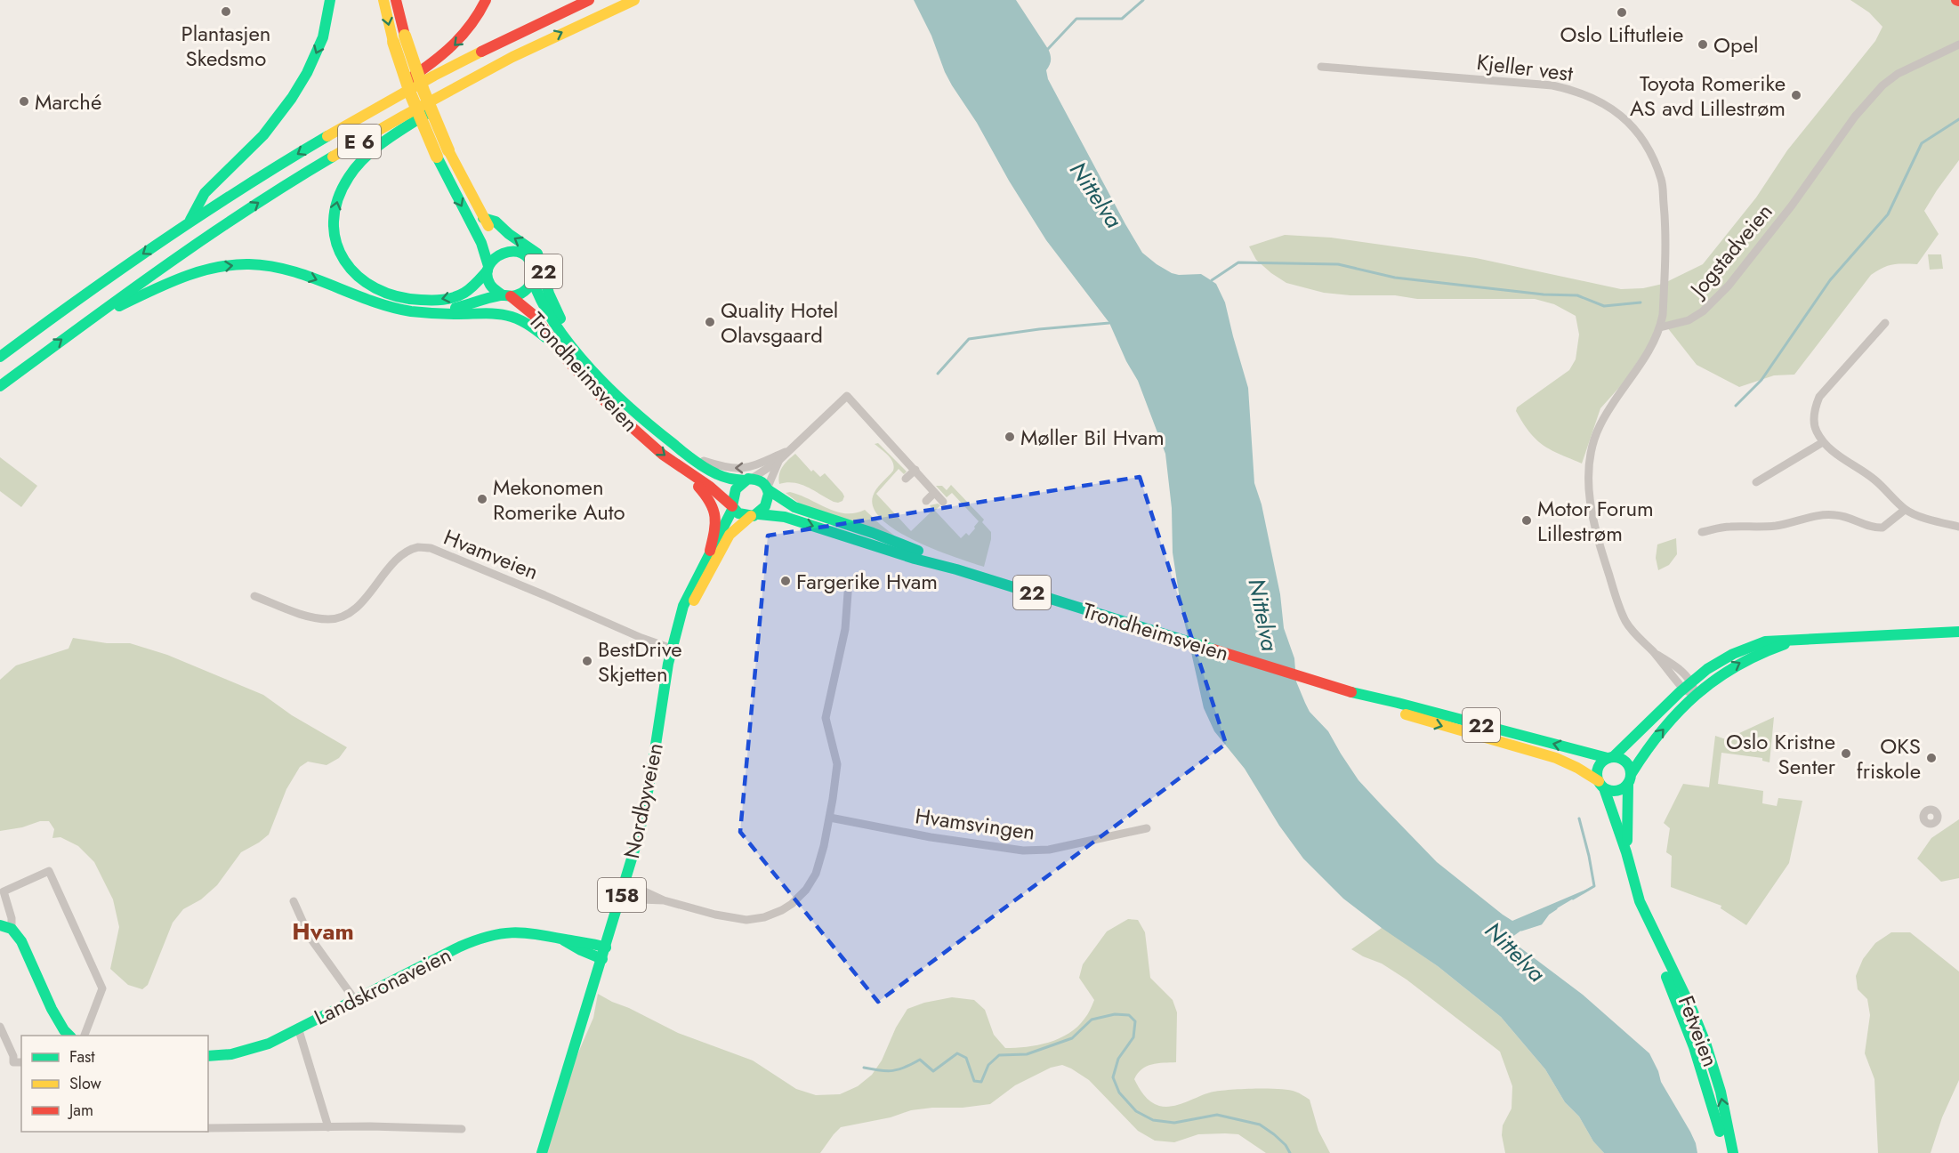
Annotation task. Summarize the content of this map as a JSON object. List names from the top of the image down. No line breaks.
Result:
{"streets":{"main road":["E 6","22","Trondheimsveien","Nordbyveien","158","Landskronaveien","Fetveien"],"street":["Kjeller vest","Jogstadveien","Hvamveien","Hvamsvingen"]},"crossings":[["Kjeller vest","Jogstadveien"],["22","Trondheimsveien"],["22","Nordbyveien"],["22","Fetveien"],["Trondheimsveien","Nordbyveien"],["Trondheimsveien","Fetveien"],["Hvamveien","Nordbyveien"],["Nordbyveien","Landskronaveien"]],"districts":["Hvam"],"water":["Nittelva"],"places":["Plantasjen Skedsmo","Oslo Liftutleie","Opel","Toyota Romerike AS avd Lillestrøm","Marché","Quality Hotel Olavsgaard","Møller Bil Hvam","Mekonomen Romerike Auto","Motor Forum Lillestrøm","Fargerike Hvam","BestDrive Skjetten","Oslo Kristne Senter","OKS friskole"],"legend":["Fast","Slow","Jam"]}
